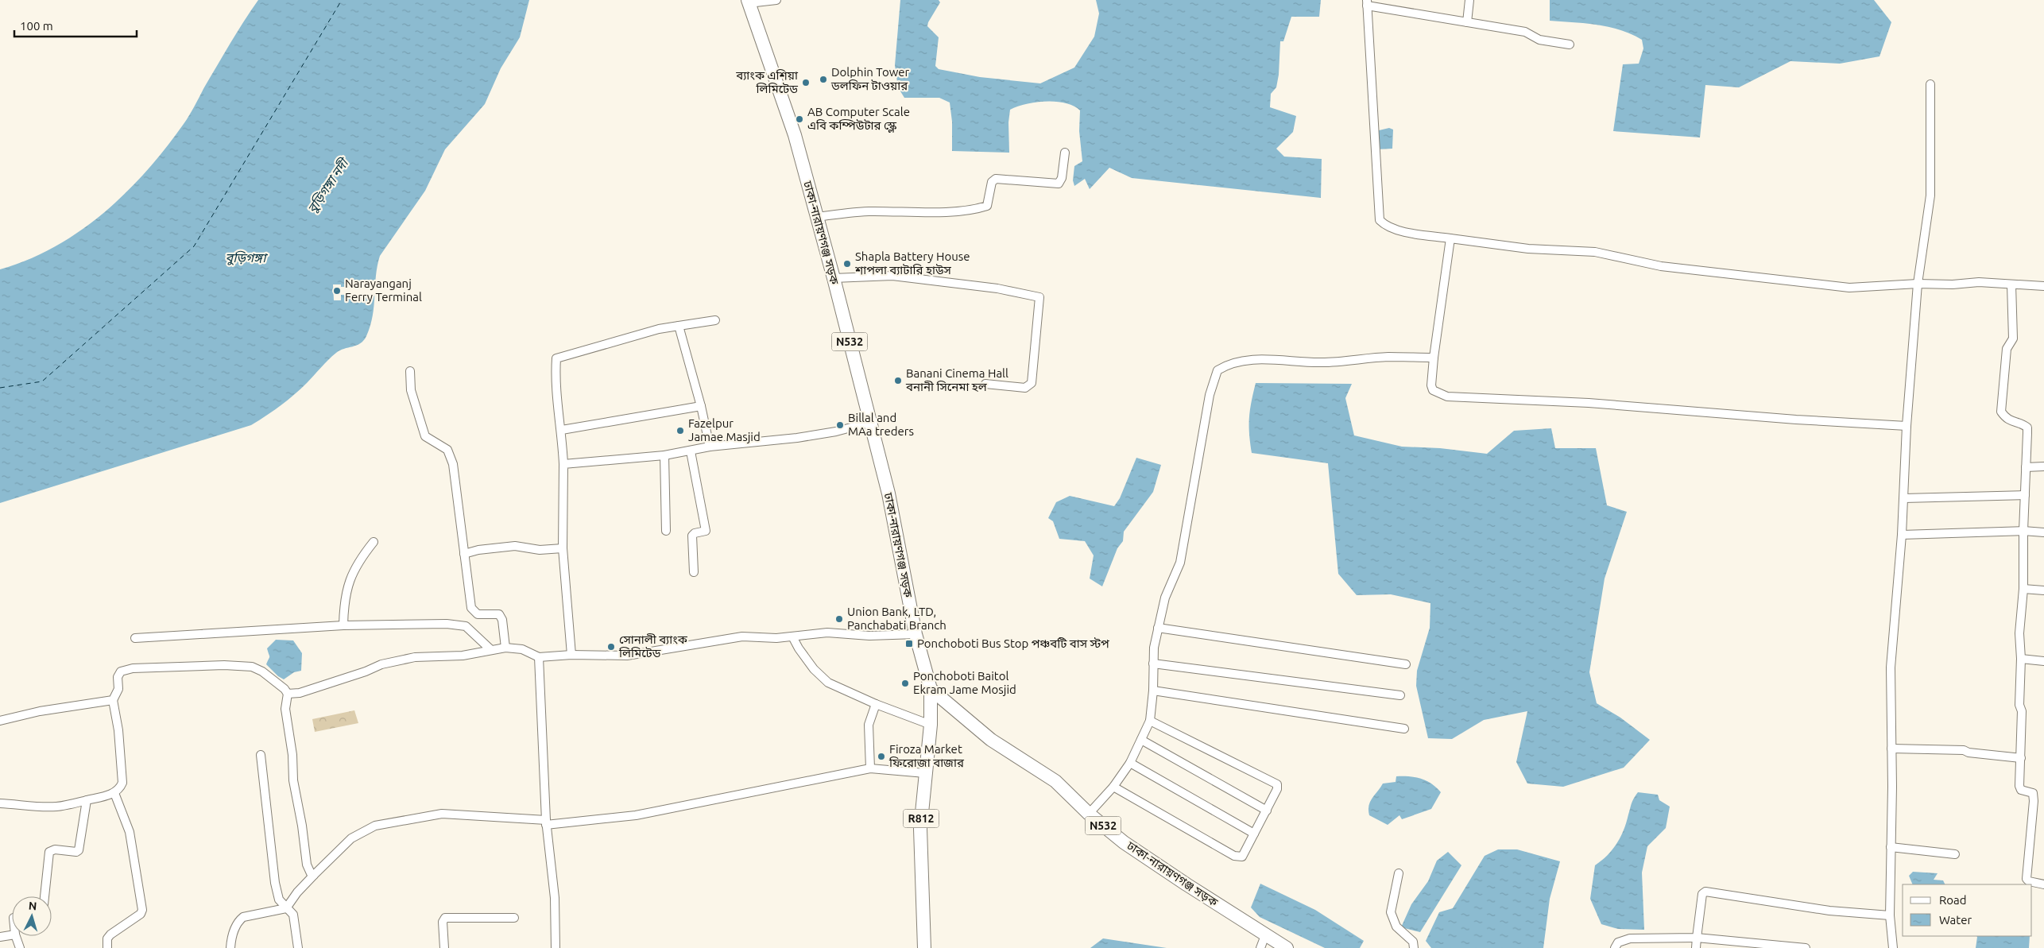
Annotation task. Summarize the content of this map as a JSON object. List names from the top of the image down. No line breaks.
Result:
{"streets":{"main road":["ঢাকা-নারায়ণগঞ্জ সড়ক","N532","R812"]},"crossings":[["ঢাকা-নারায়ণগঞ্জ সড়ক","R812"]],"water":["বুড়িগঙ্গা নদী","বুড়িগঙ্গা"],"places":{"other":["Dolphin Tower ডলফিন টাওয়ার","ব্যাংক এশিয়া লিমিটেড","AB Computer Scale এবি কম্পিউটার স্কেল","Shapla Battery House শাপলা ব্যাটারি হাউস","Narayanganj Ferry Terminal","Banani Cinema Hall বনানী সিনেমা হল","Billal and MAa treders","Fazelpur Jamae Masjid","Union Bank, LTD, Panchabati Branch","সোনালী ব্যাংক লিমিটেড","Ponchoboti Baitol Ekram Jame Mosjid","Firoza Market ফিরোজা বাজার"],"transit":["Ponchoboti Bus Stop পঞ্চবটি বাস স্টপ"]},"legend":["Road","Water"],"scale_bar":"100 m","north":"top"}
